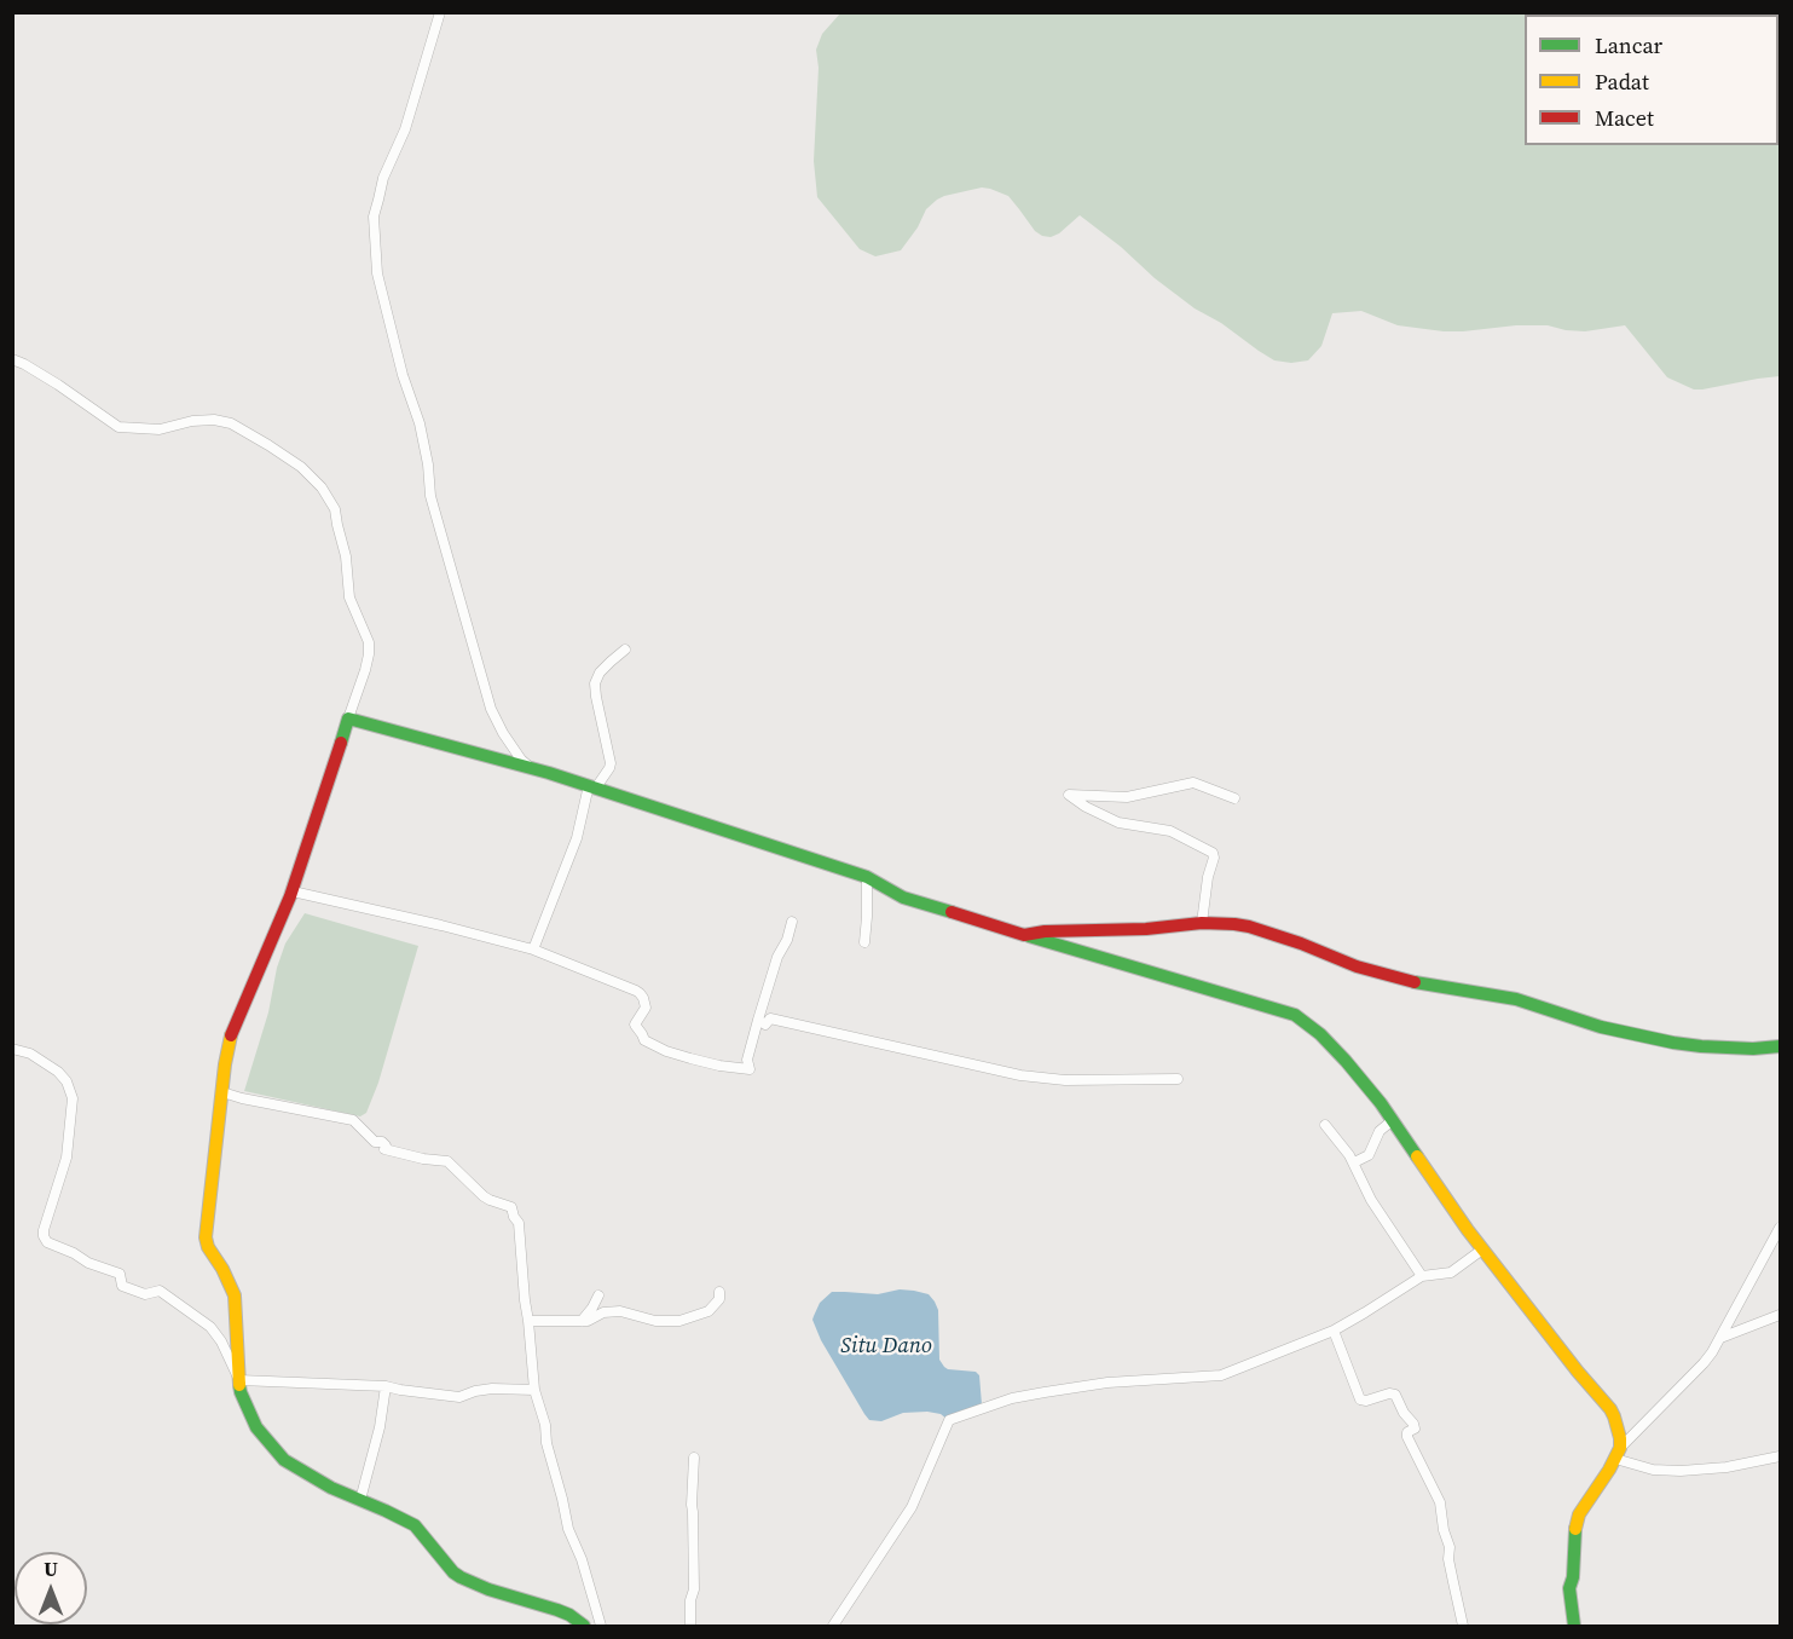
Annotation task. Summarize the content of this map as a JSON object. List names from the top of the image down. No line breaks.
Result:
{"water":["Situ Dano"],"legend":["Lancar","Padat","Macet"],"north":"top"}
